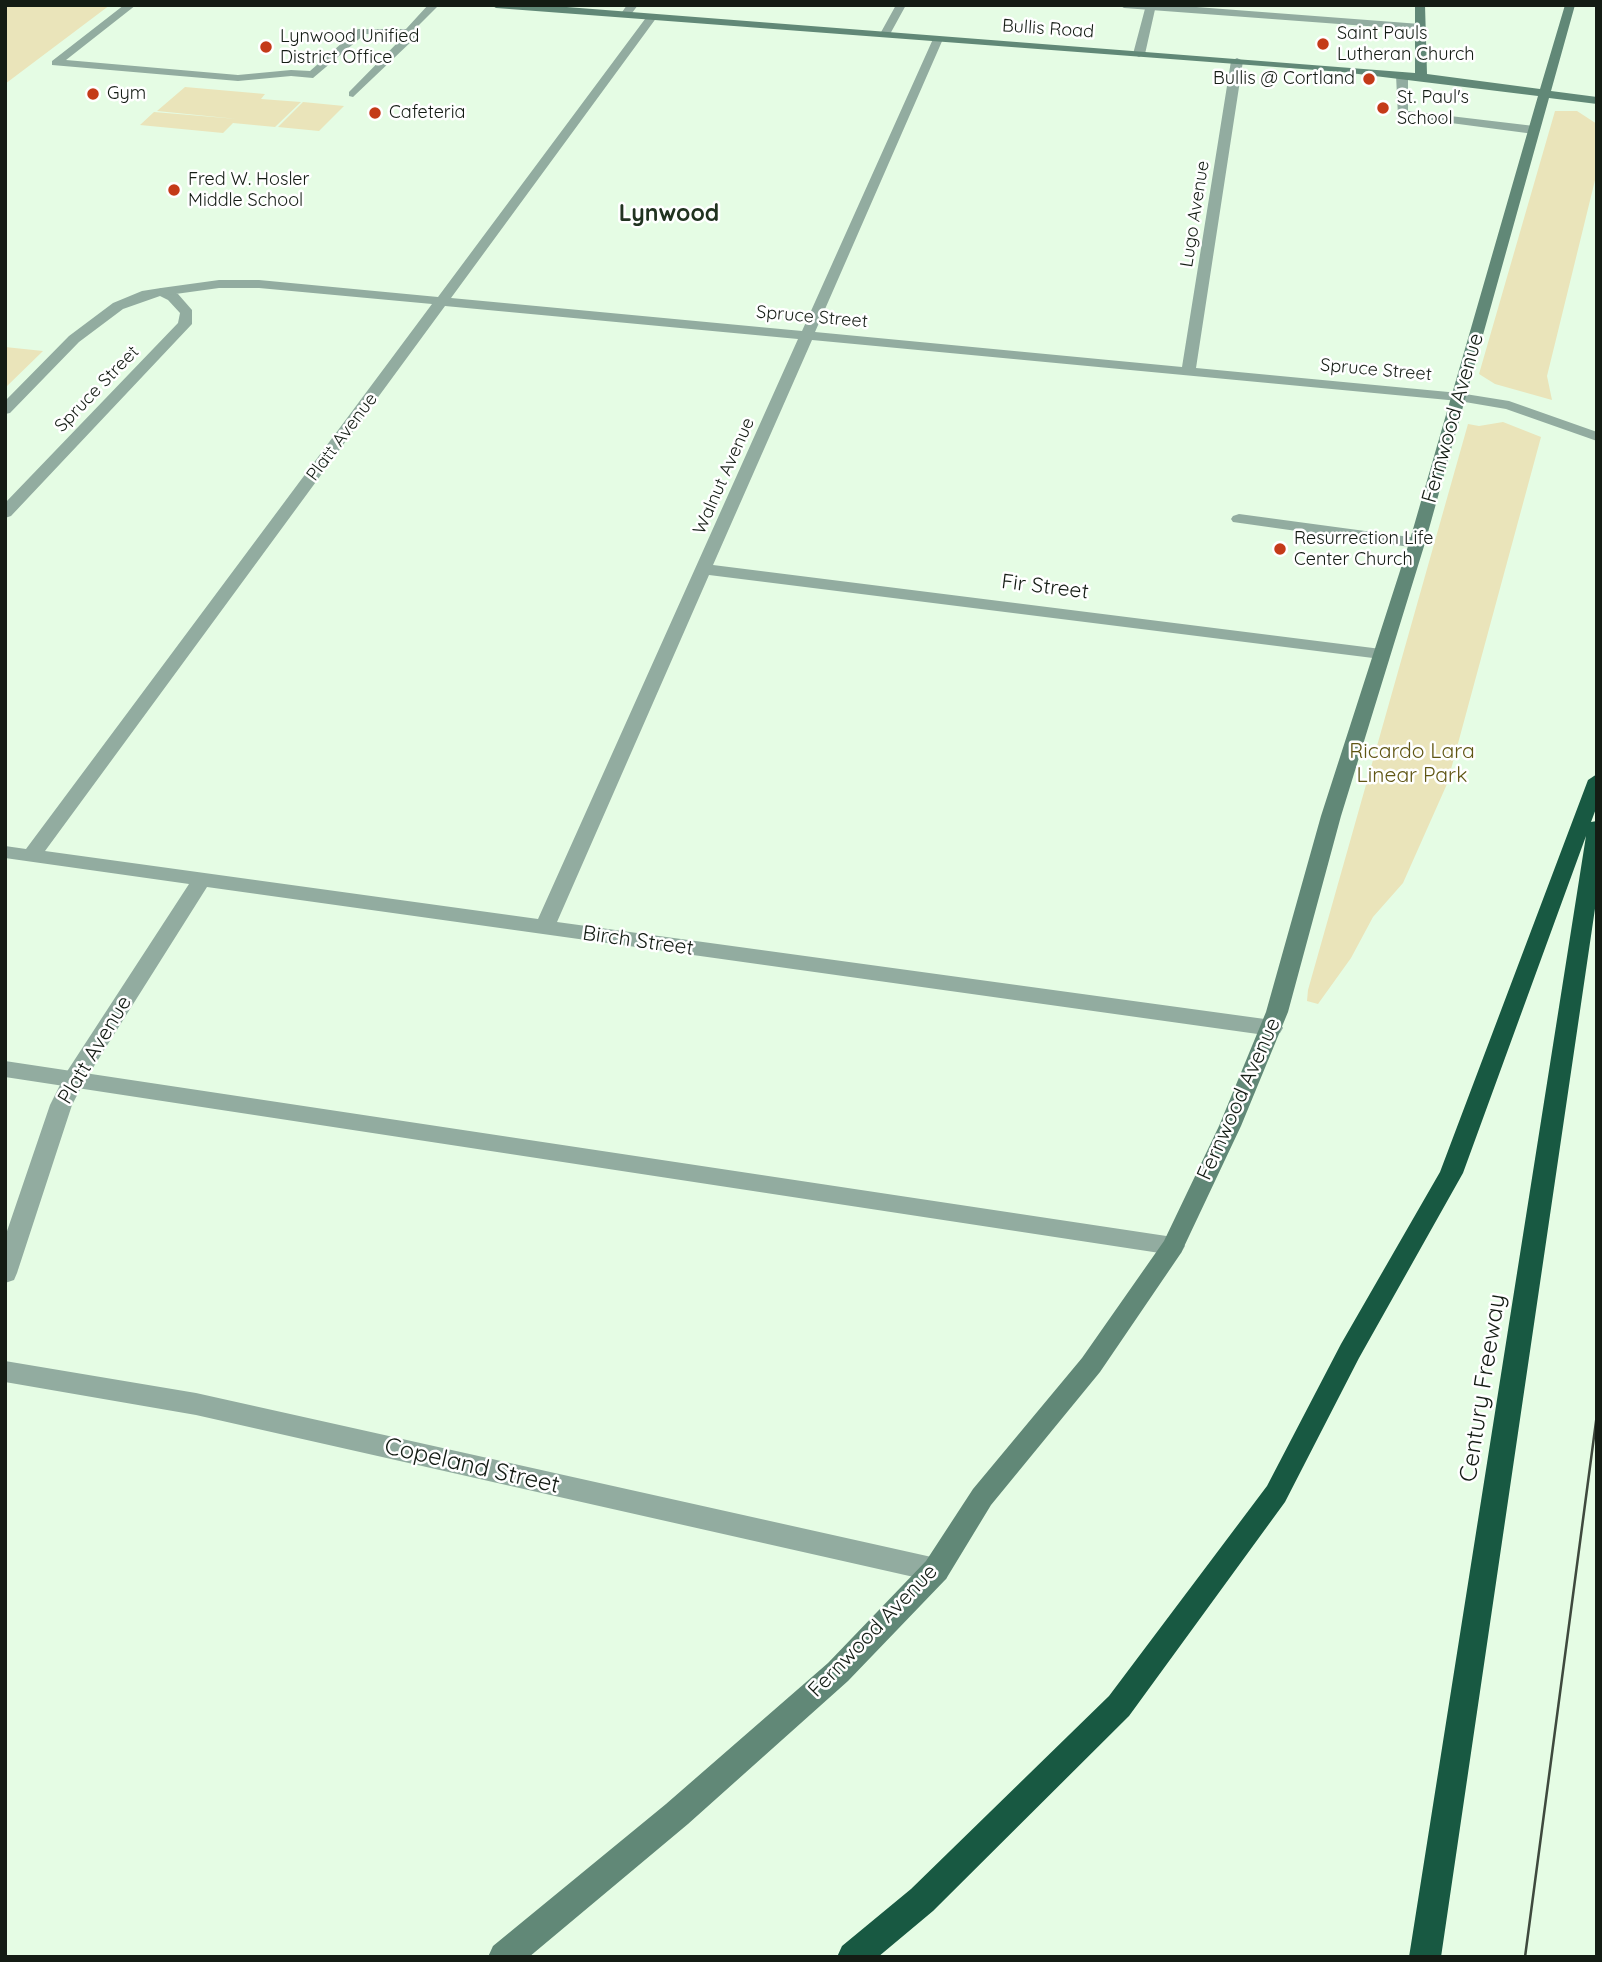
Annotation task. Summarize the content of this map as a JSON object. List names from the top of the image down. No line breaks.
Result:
{"streets":{"highway":["Century Freeway"],"street":["Bullis Road","Lugo Avenue","Spruce Street","Fernwood Avenue","Platt Avenue","Walnut Avenue","Fir Street","Birch Street","Copeland Street"]},"crossings":[["Bullis Road","Lugo Avenue"],["Bullis Road","Fernwood Avenue"],["Bullis Road","Platt Avenue"],["Bullis Road","Walnut Avenue"],["Lugo Avenue","Spruce Street"],["Spruce Street","Fernwood Avenue"],["Spruce Street","Platt Avenue"],["Spruce Street","Walnut Avenue"],["Fernwood Avenue","Fir Street"],["Fernwood Avenue","Birch Street"],["Fernwood Avenue","Copeland Street"],["Platt Avenue","Birch Street"],["Walnut Avenue","Fir Street"],["Walnut Avenue","Birch Street"]],"districts":["Lynwood"],"parks":["Ricardo Lara Linear Park"],"places":["Saint Pauls Lutheran Church","Lynwood Unified District Office","Bullis @ Cortland","Gym","St. Paul's School","Cafeteria","Fred W. Hosler Middle School","Resurrection Life Center Church"]}
